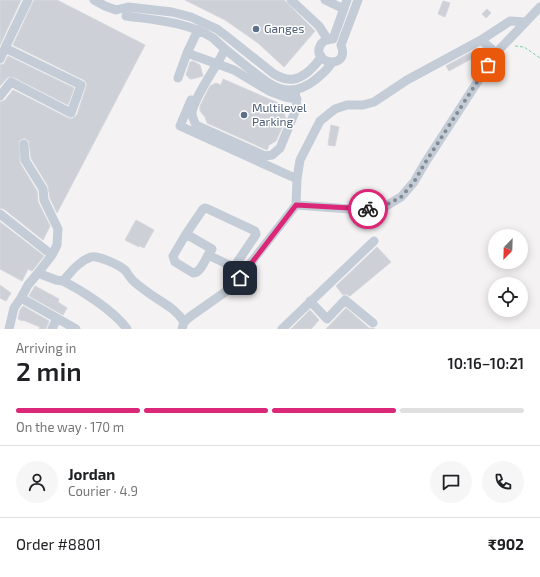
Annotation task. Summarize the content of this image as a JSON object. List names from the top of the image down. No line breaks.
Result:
{"places":["Ganges","Multilevel Parking"],"north":"bottom left","page":{"heading":["2 min","Arriving in","10:16–10:21"],"panel":["Jordan","Courier · 4.9","Order #8801","₹902"],"bar":"On the way · 170 m"}}
